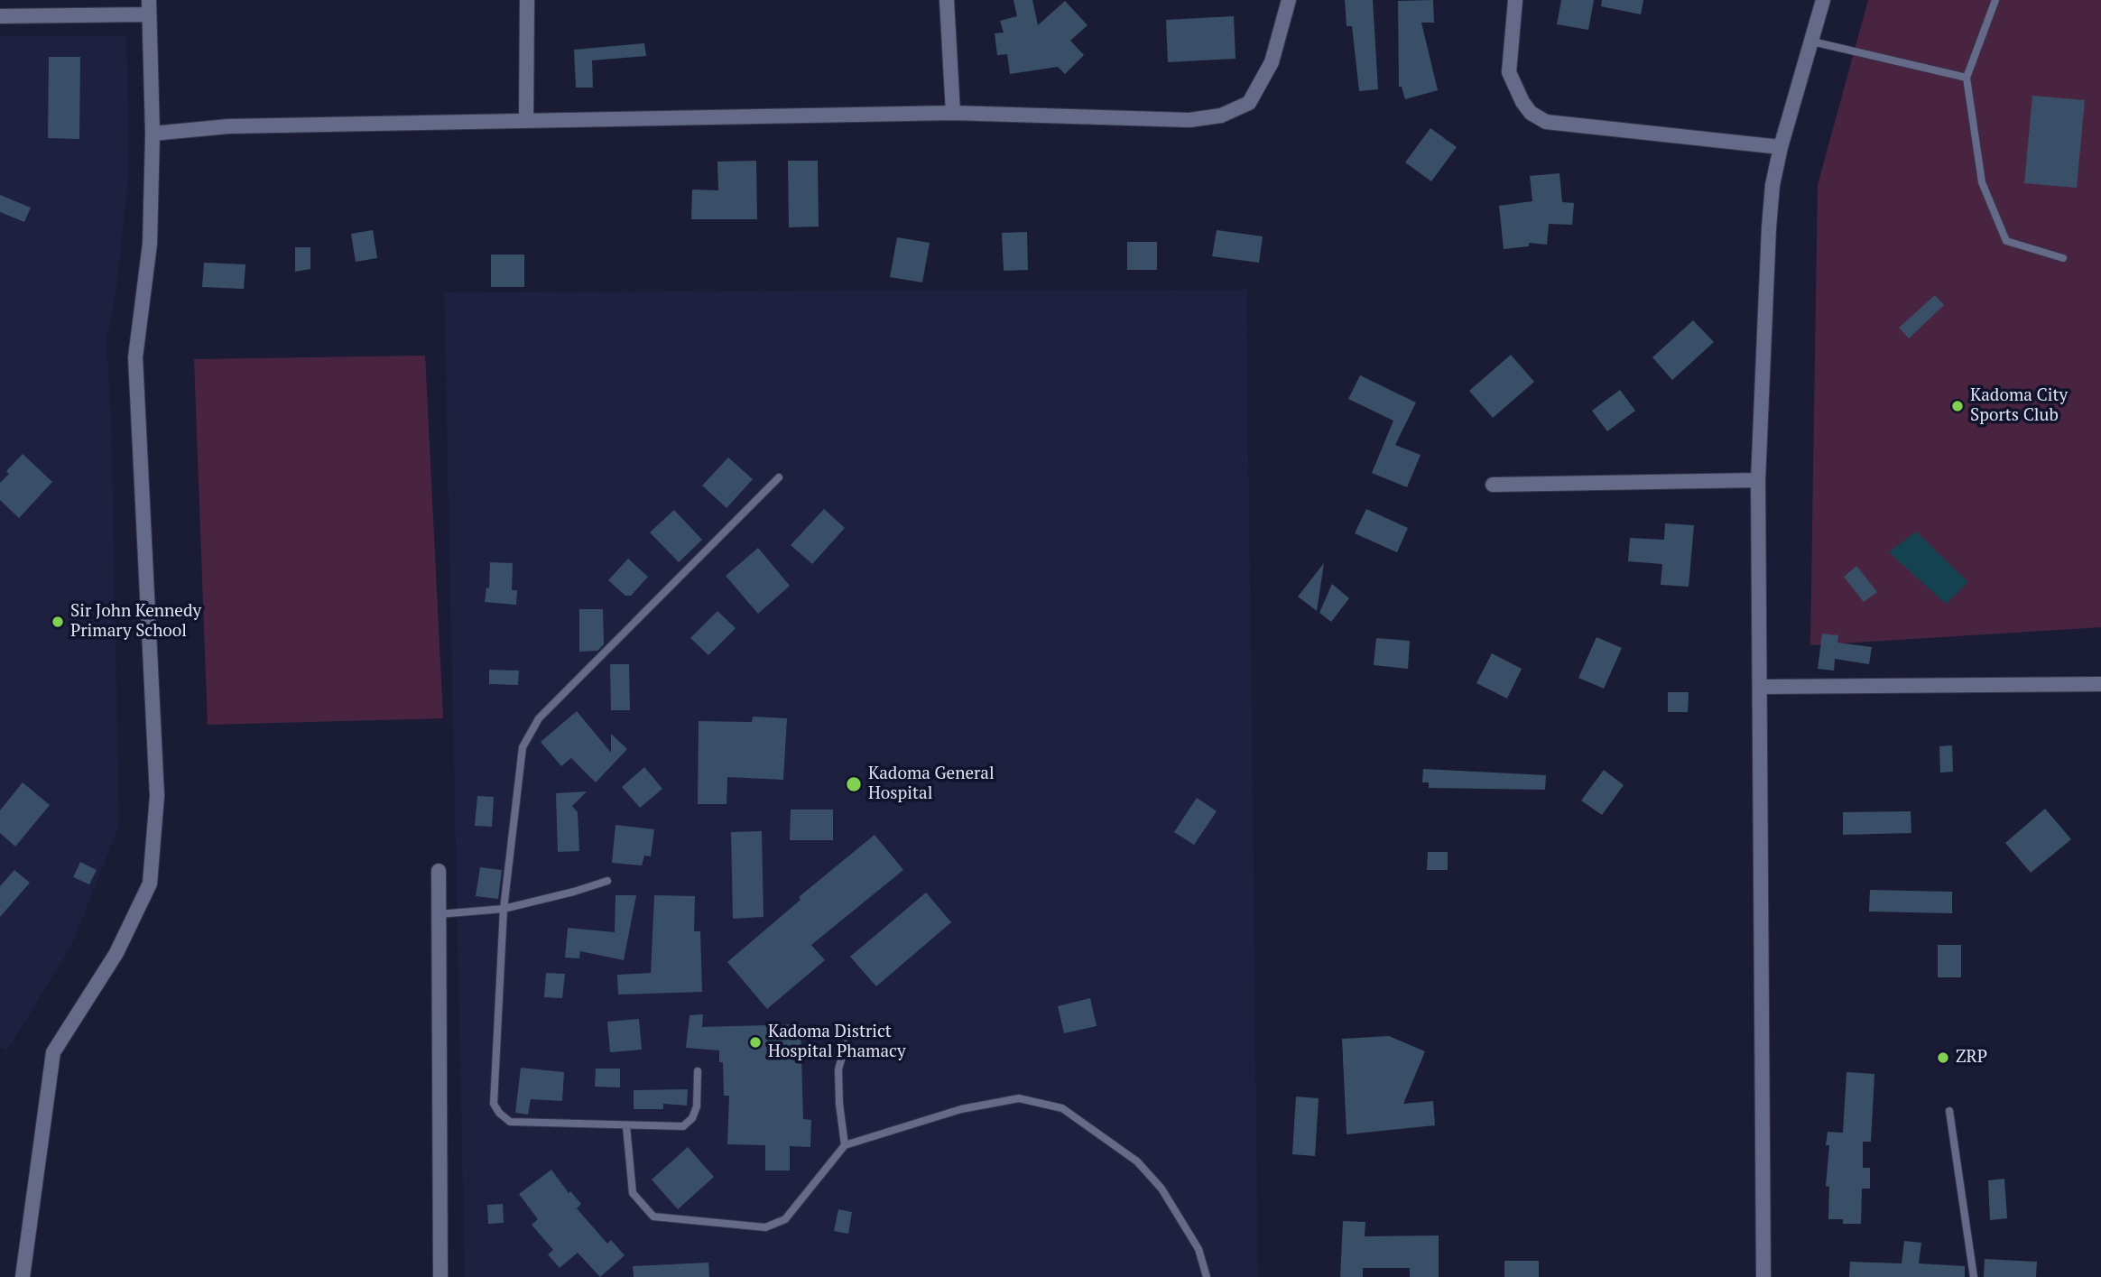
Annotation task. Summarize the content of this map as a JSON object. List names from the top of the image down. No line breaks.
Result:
{"places":["Kadoma City Sports Club","Sir John Kennedy Primary School","Kadoma General Hospital","Kadoma District Hospital Phamacy","ZRP"]}
